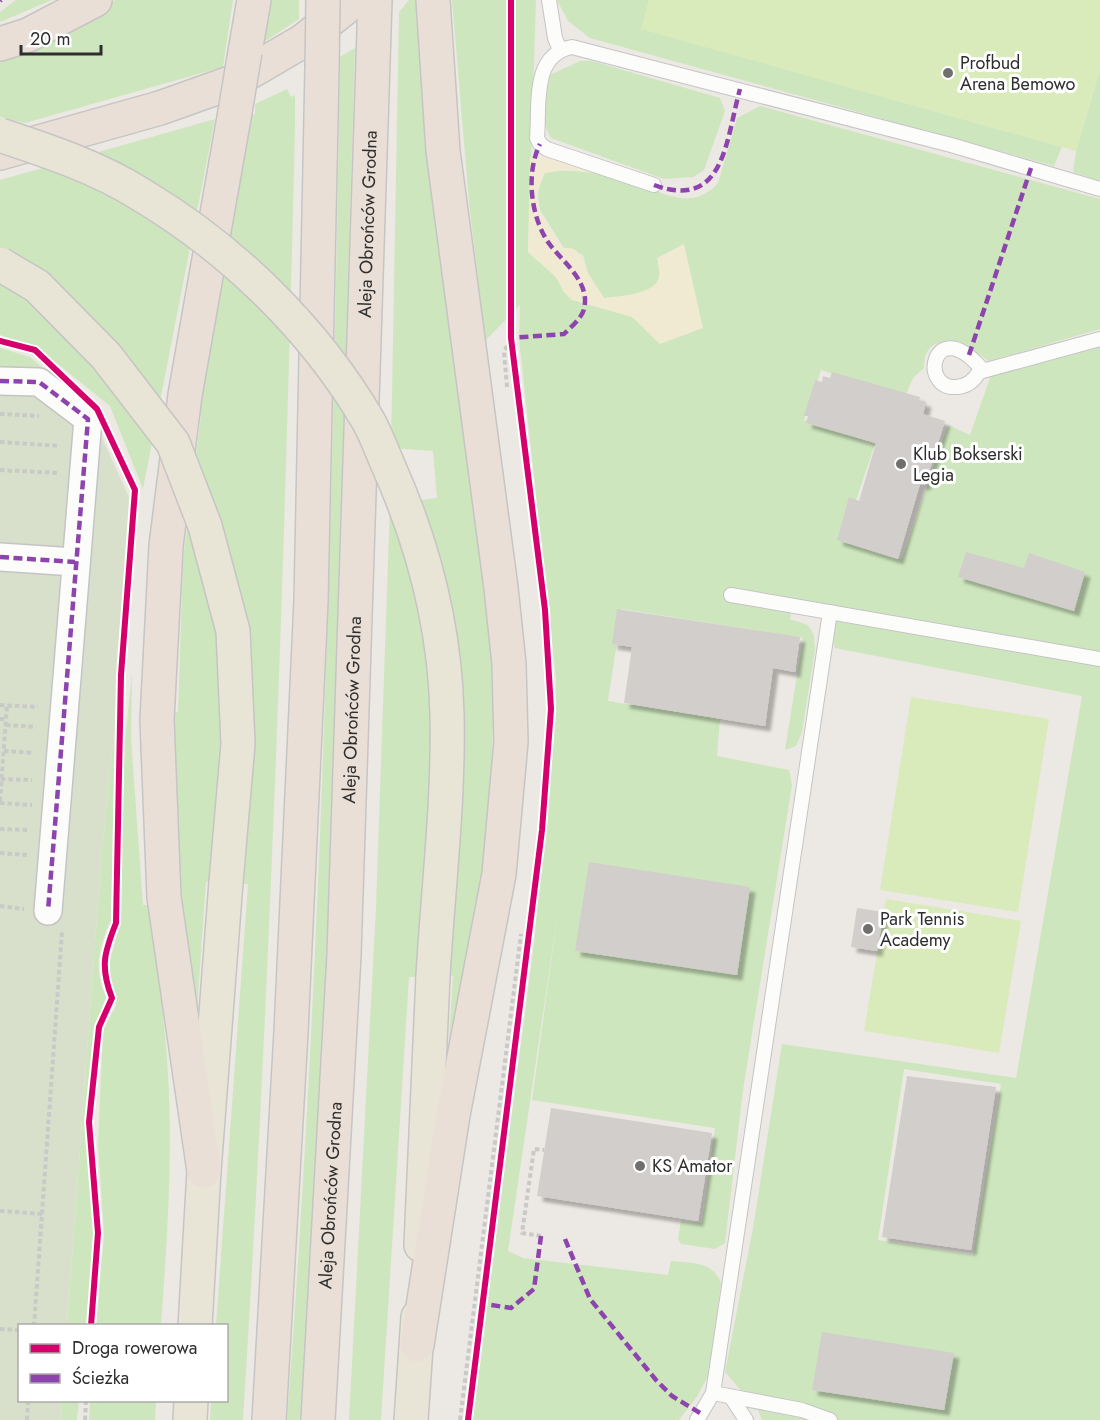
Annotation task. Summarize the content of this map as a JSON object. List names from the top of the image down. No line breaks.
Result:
{"streets":{"highway":["Aleja Obrońców Grodna"]},"places":["Profbud Arena Bemowo","Klub Bokserski Legia","Park Tennis Academy","KS Amator"],"legend":["Droga rowerowa","Ścieżka"],"scale_bar":"20 m"}
